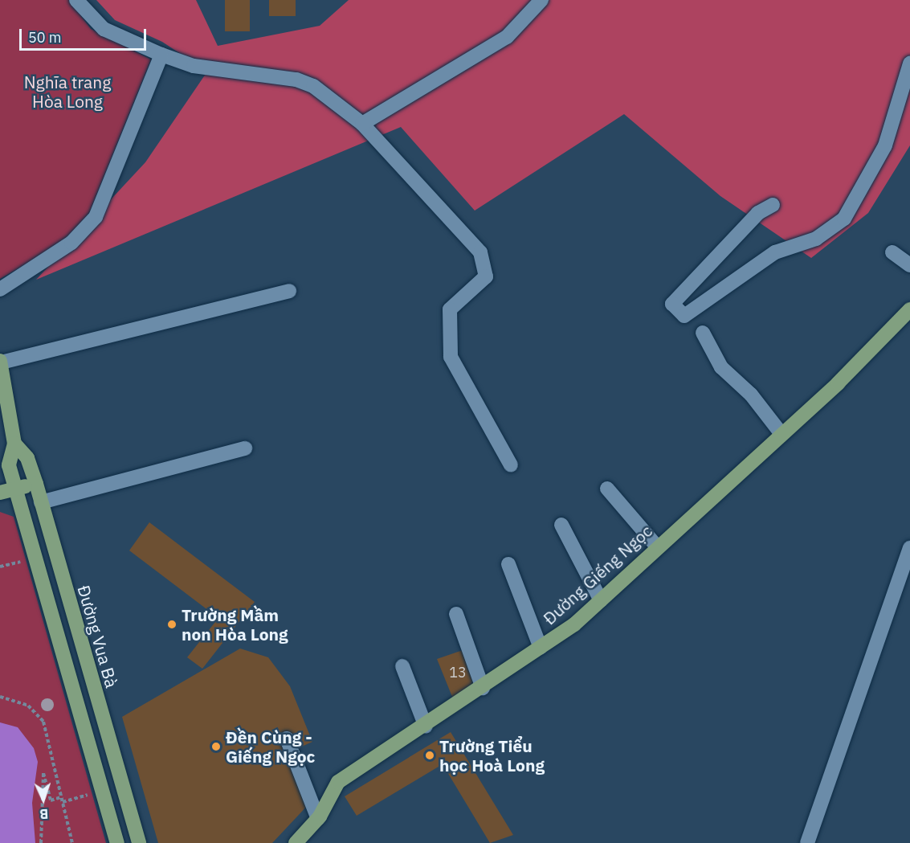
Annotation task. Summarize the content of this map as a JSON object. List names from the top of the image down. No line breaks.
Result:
{"streets":{"main road":["Đường Giếng Ngọc","Đường Vua Bà"]},"parks":["Nghĩa trang Hòa Long"],"places":["Trường Mầm non Hòa Long","Đền Cùng - Giếng Ngọc","Trường Tiểu học Hoà Long"],"house_numbers":["13"],"scale_bar":"50 m","north":"bottom"}
